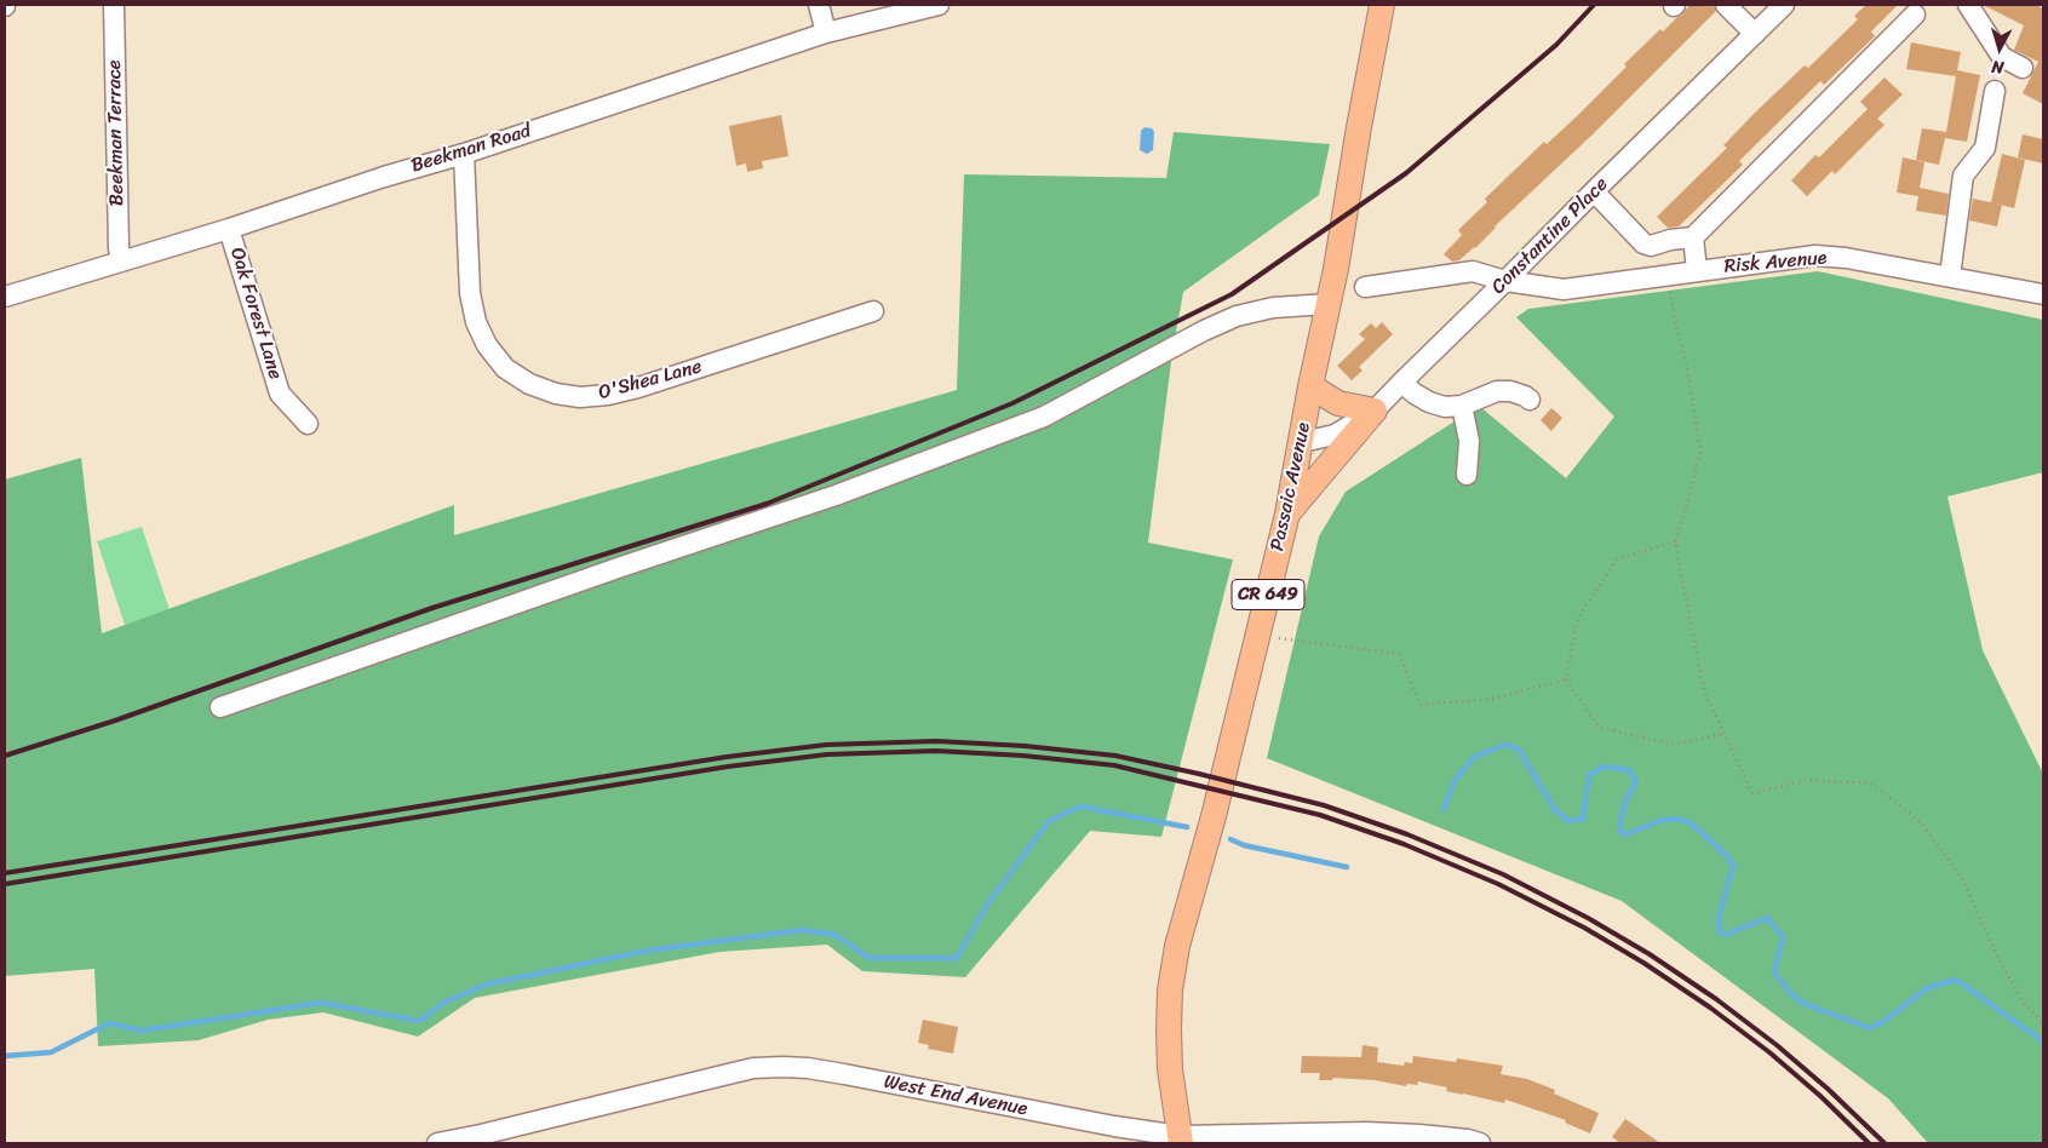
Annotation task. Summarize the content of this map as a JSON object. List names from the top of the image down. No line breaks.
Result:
{"streets":{"main road":["Passaic Avenue","CR 649"],"street":["Beekman Terrace","Beekman Road","Constantine Place","Risk Avenue","Oak Forest Lane","O'Shea Lane","West End Avenue"]},"crossings":[["Beekman Terrace","Beekman Road"],["Beekman Road","Oak Forest Lane"],["Beekman Road","O'Shea Lane"],["Constantine Place","Risk Avenue"],["Constantine Place","Passaic Avenue"],["Passaic Avenue","West End Avenue"]],"north":"bottom"}
